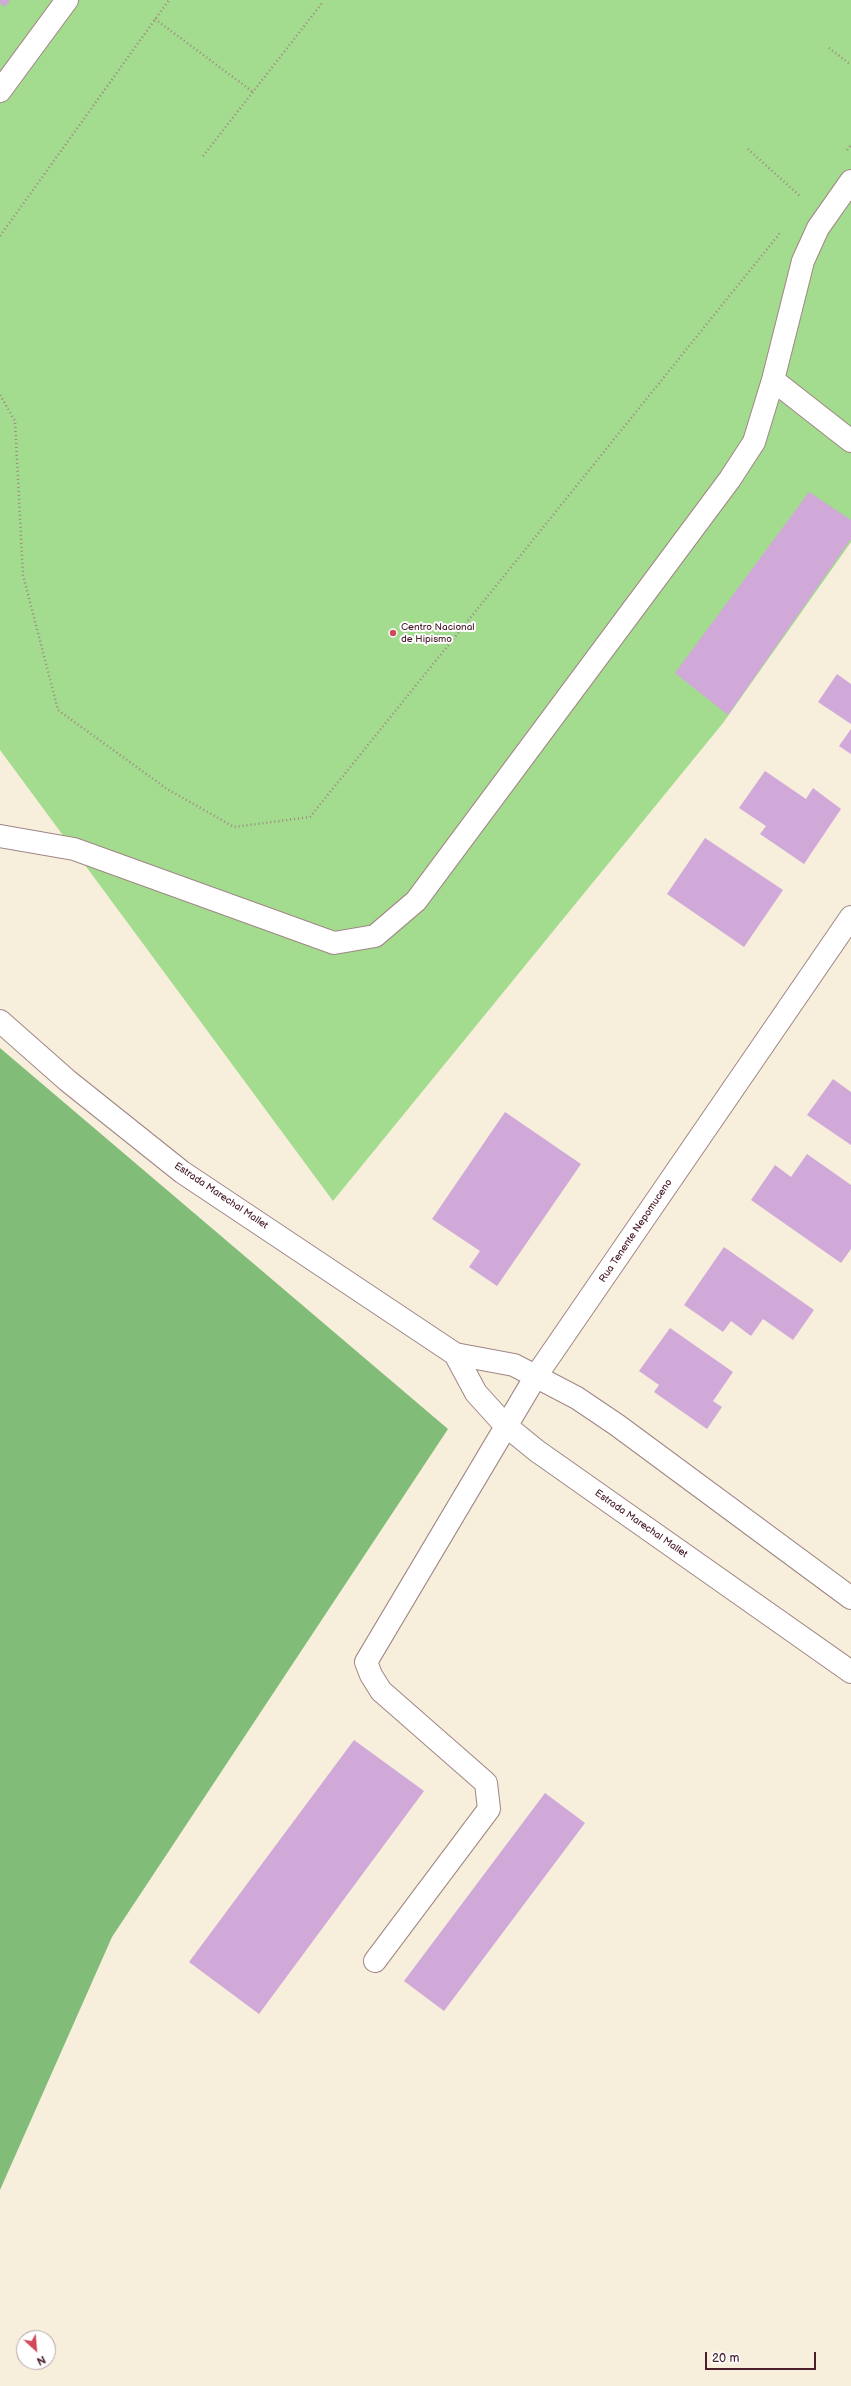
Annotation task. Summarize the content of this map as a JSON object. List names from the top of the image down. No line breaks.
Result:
{"streets":{"street":["Estrada Marechal Mallet","Rua Tenente Nepomuceno"]},"crossings":[["Estrada Marechal Mallet","Rua Tenente Nepomuceno"]],"places":["Centro Nacional de Hipismo"],"scale_bar":"20 m","north":"bottom right"}
